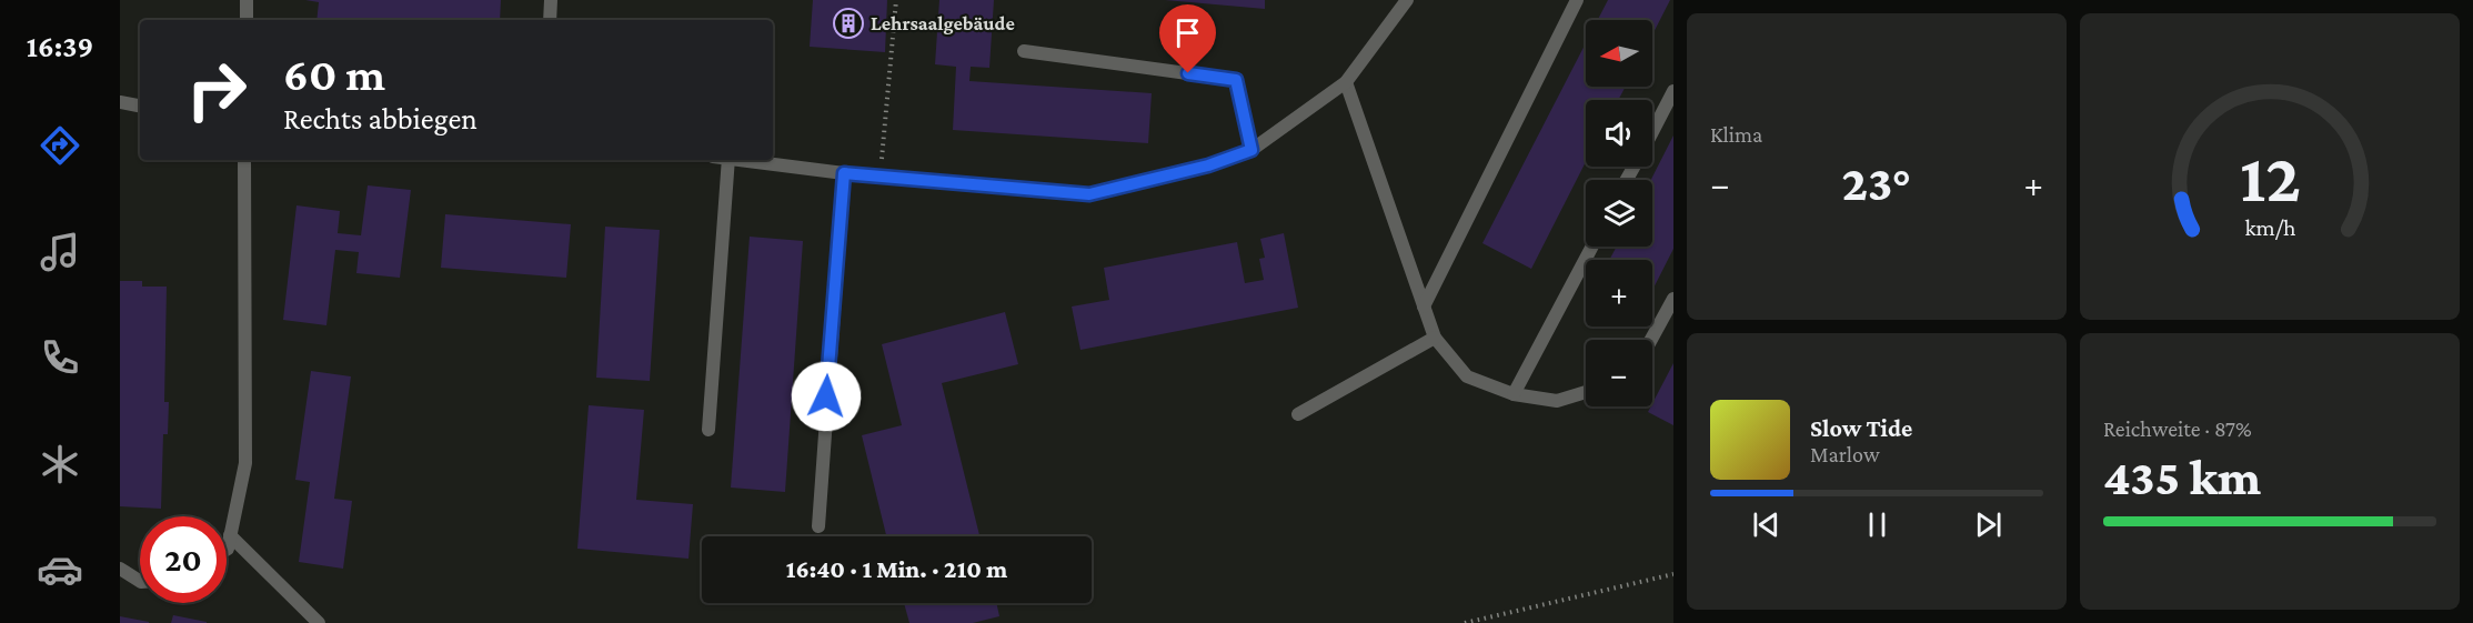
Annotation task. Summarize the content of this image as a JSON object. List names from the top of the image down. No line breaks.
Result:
{"places":{"building":["Lehrsaalgebäude"]},"north":"left","page":{"tabs":"16:39","tile":["Klima",["Reichweite · 87%","435 km"]],"map_buttons":["+","−"],"turn":["60 m","Rechts abbiegen"],"heat":["−","23°","+"],"song":["Slow Tide","Marlow"],"limit":"20","trip":"16:40 · 1 Min. · 210 m","gauge":["12","km/h"]}}
